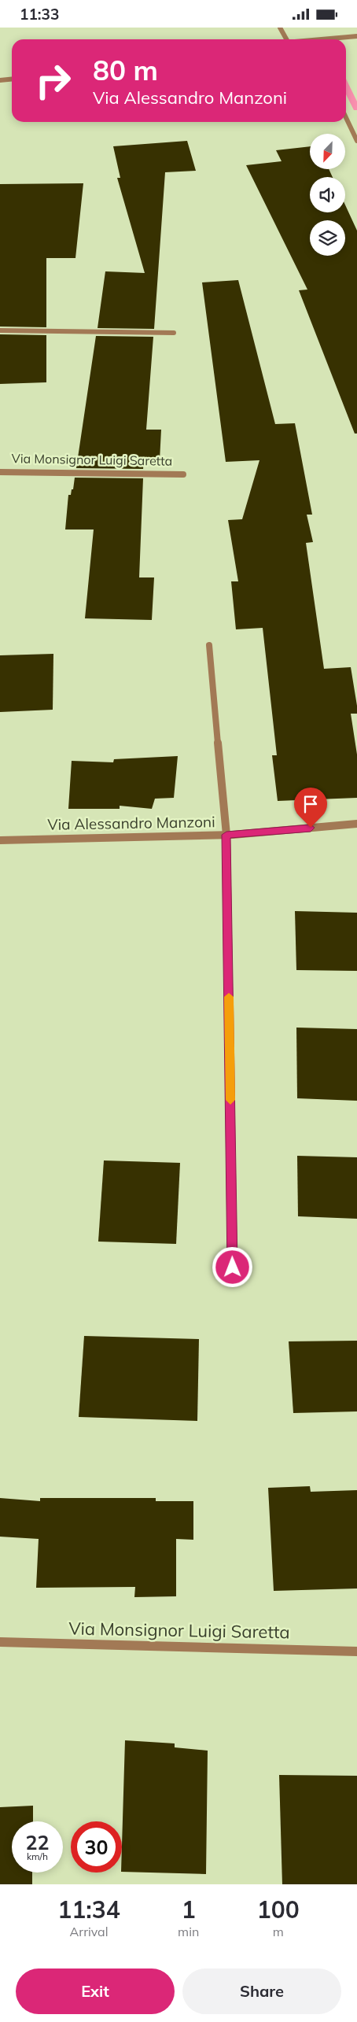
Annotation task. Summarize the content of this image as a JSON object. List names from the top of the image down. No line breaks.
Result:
{"streets":{"street":["Via Monsignor Luigi Saretta","Via Alessandro Manzoni"]},"north":"bottom left","page":{"status":"11:33","turn":["80 m","Via Alessandro Manzoni"],"speed":"22 km/h","limit":"30","eta":["11:34","Arrival","1","min","100","m"],"buttons":["Exit","Share"]}}
